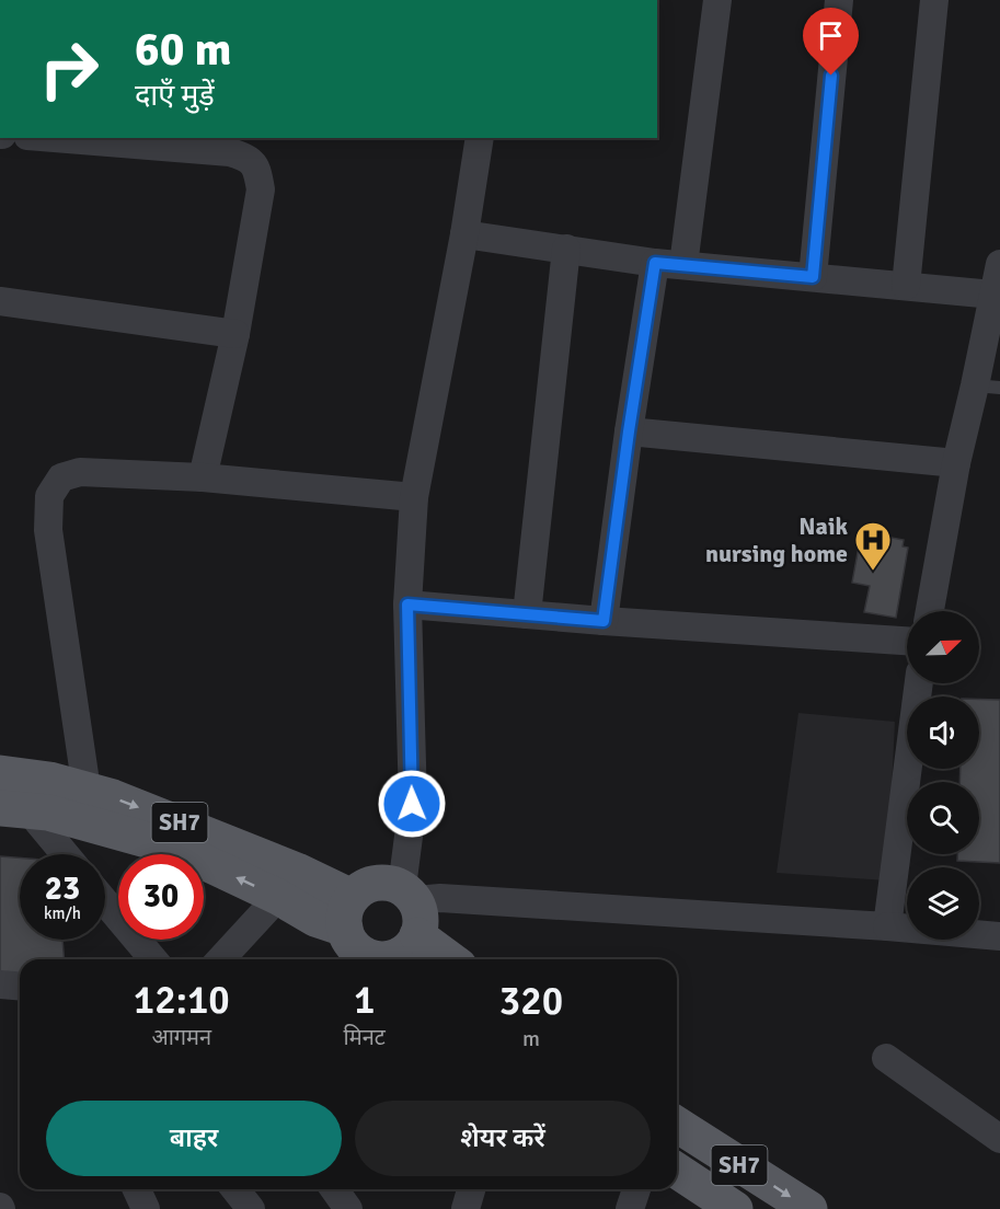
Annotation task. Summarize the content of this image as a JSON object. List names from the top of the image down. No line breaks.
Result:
{"streets":{"main road":["SH7"]},"places":{"hospital":["Naik nursing home"]},"north":"top right","page":{"turn":["60 m","दाएँ मुड़ें"],"speed":"23 km/h","limit":"30","eta":["12:10","आगमन","1","मिनट","320","m"],"buttons":["बाहर","शेयर करें"]}}
